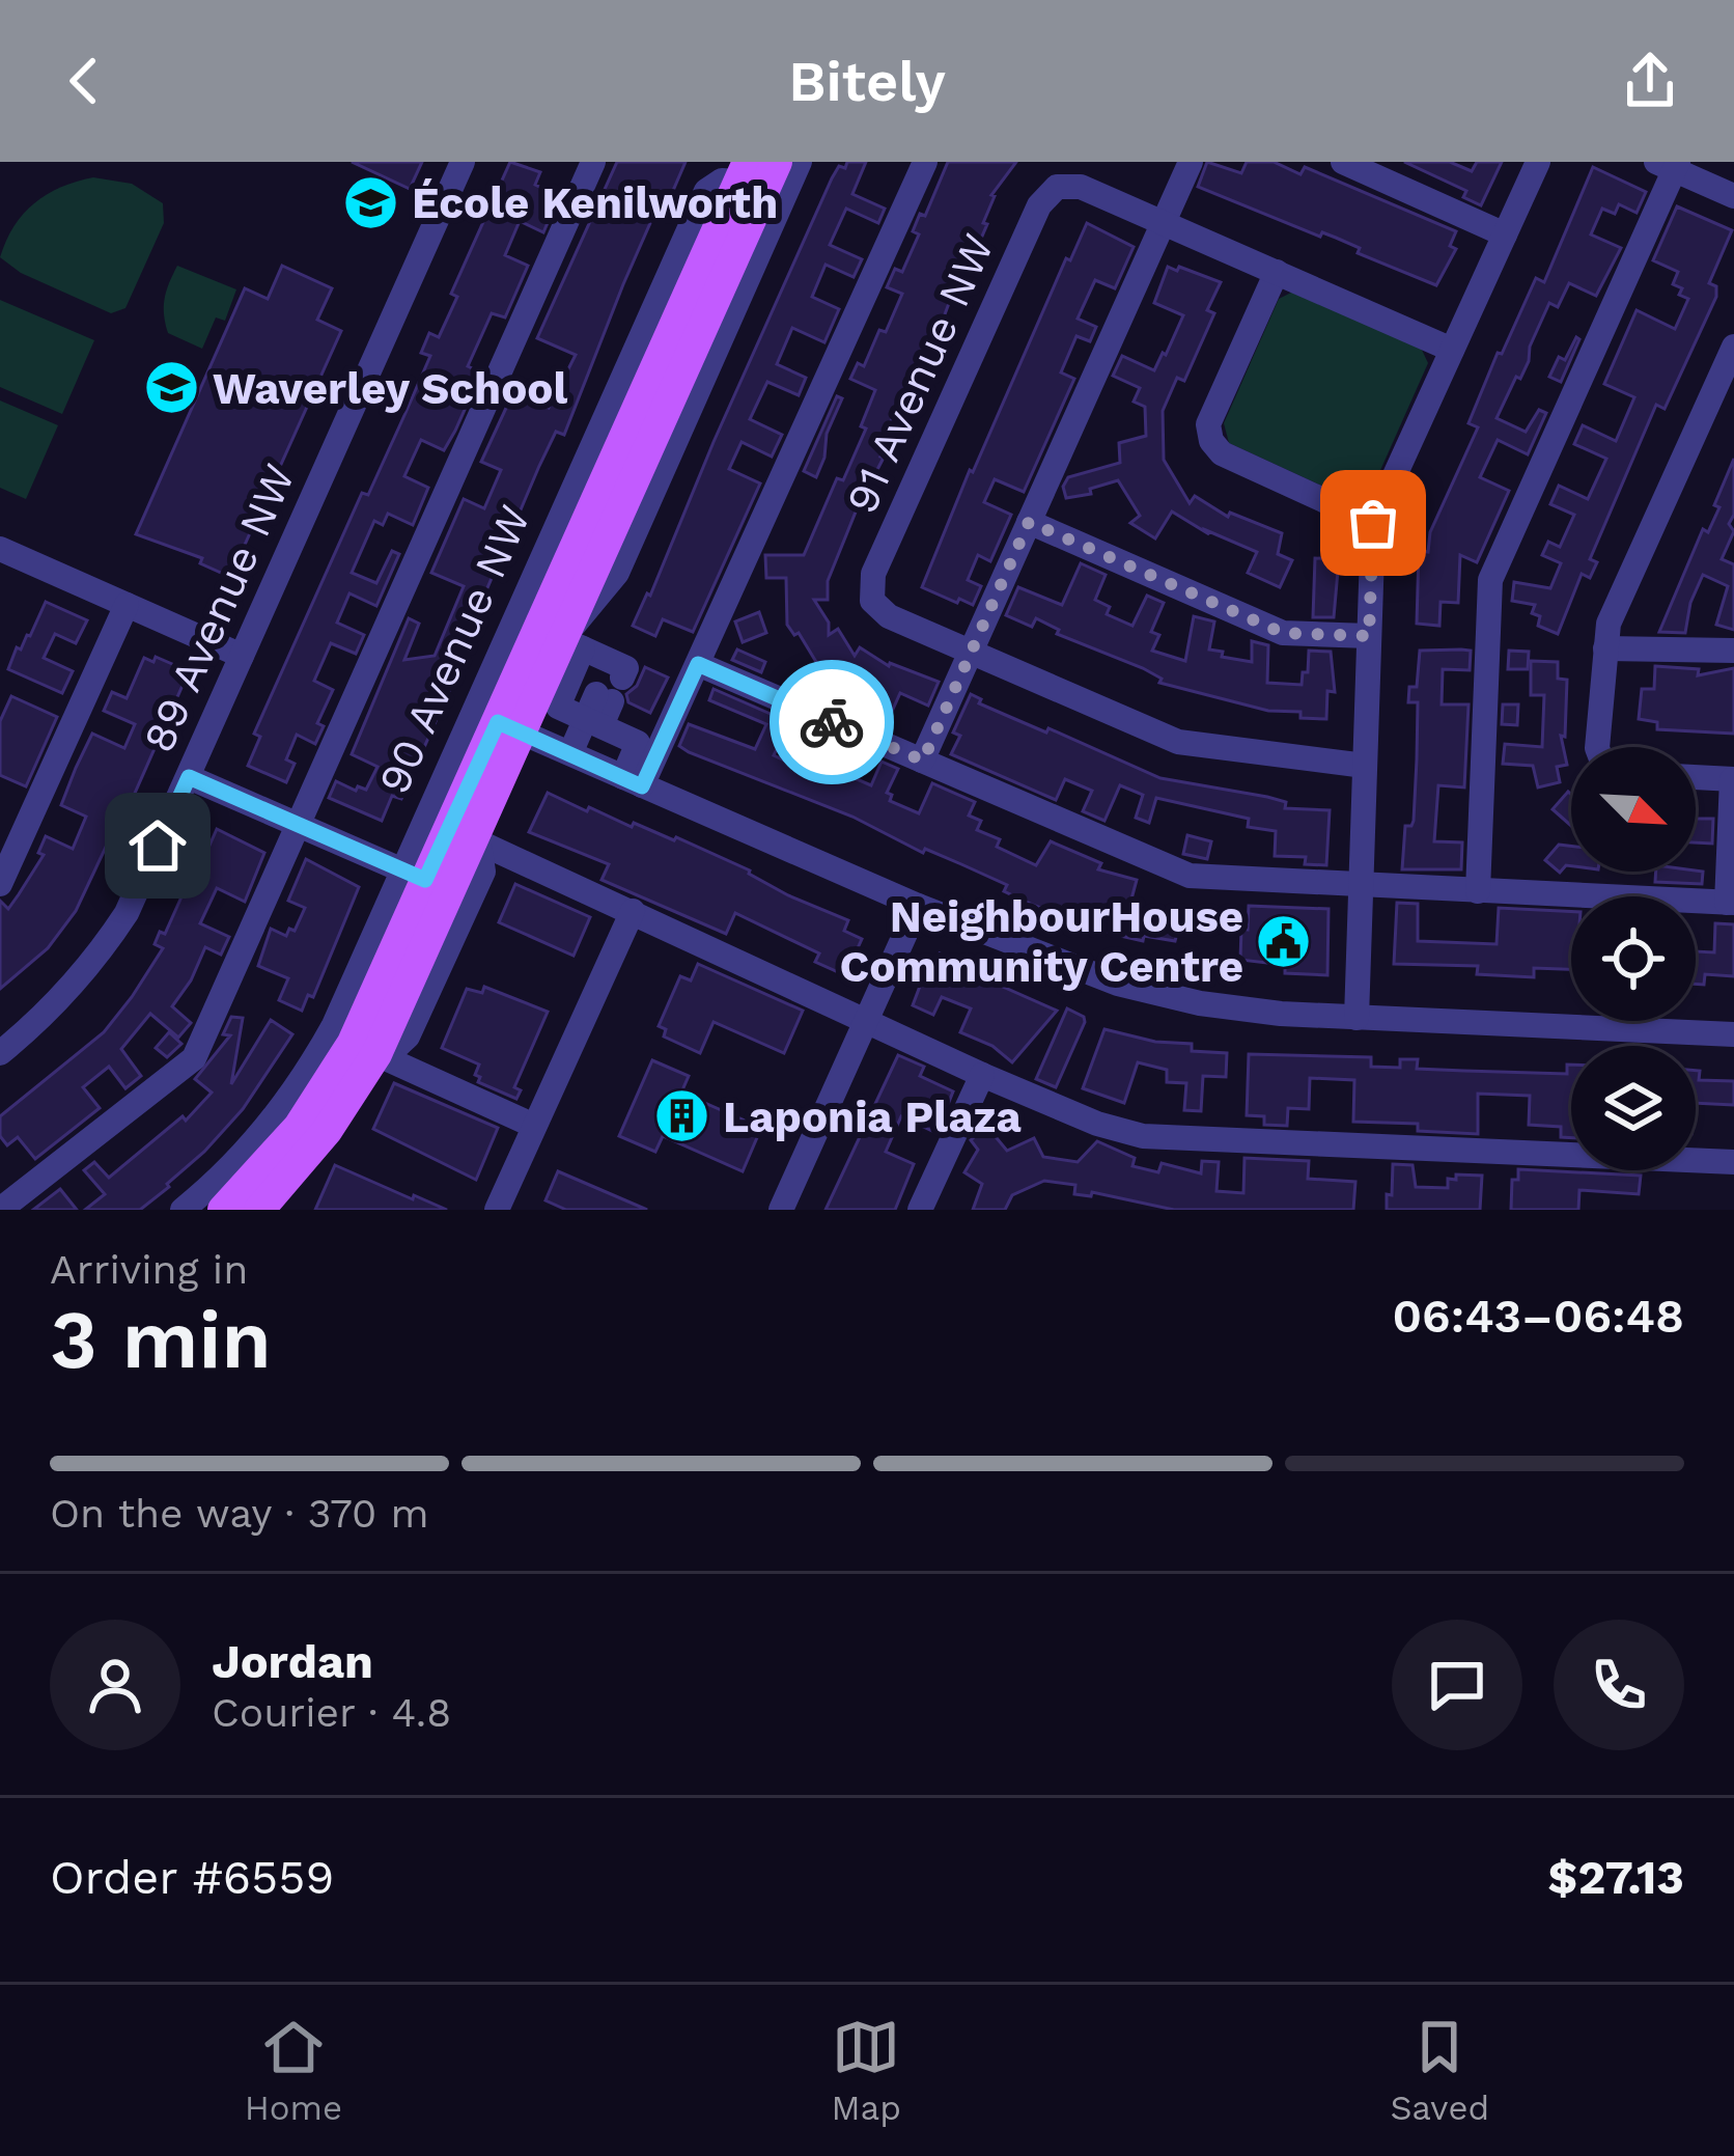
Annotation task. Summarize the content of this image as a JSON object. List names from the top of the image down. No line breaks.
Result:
{"streets":{"main road":["90 Avenue NW"],"street":["91 Avenue NW","89 Avenue NW"]},"places":{"school or university":["École Kenilworth","Waverley School"],"public building":["NeighbourHouse Community Centre"],"building":["Laponia Plaza"]},"north":"bottom right","page":{"header":"Bitely","heading":["3 min","Arriving in","06:43–06:48"],"panel":["Jordan","Courier · 4.8","Order #6559","$27.13"],"bar":"On the way · 370 m","tabs":["Home","Map","Saved"]}}
